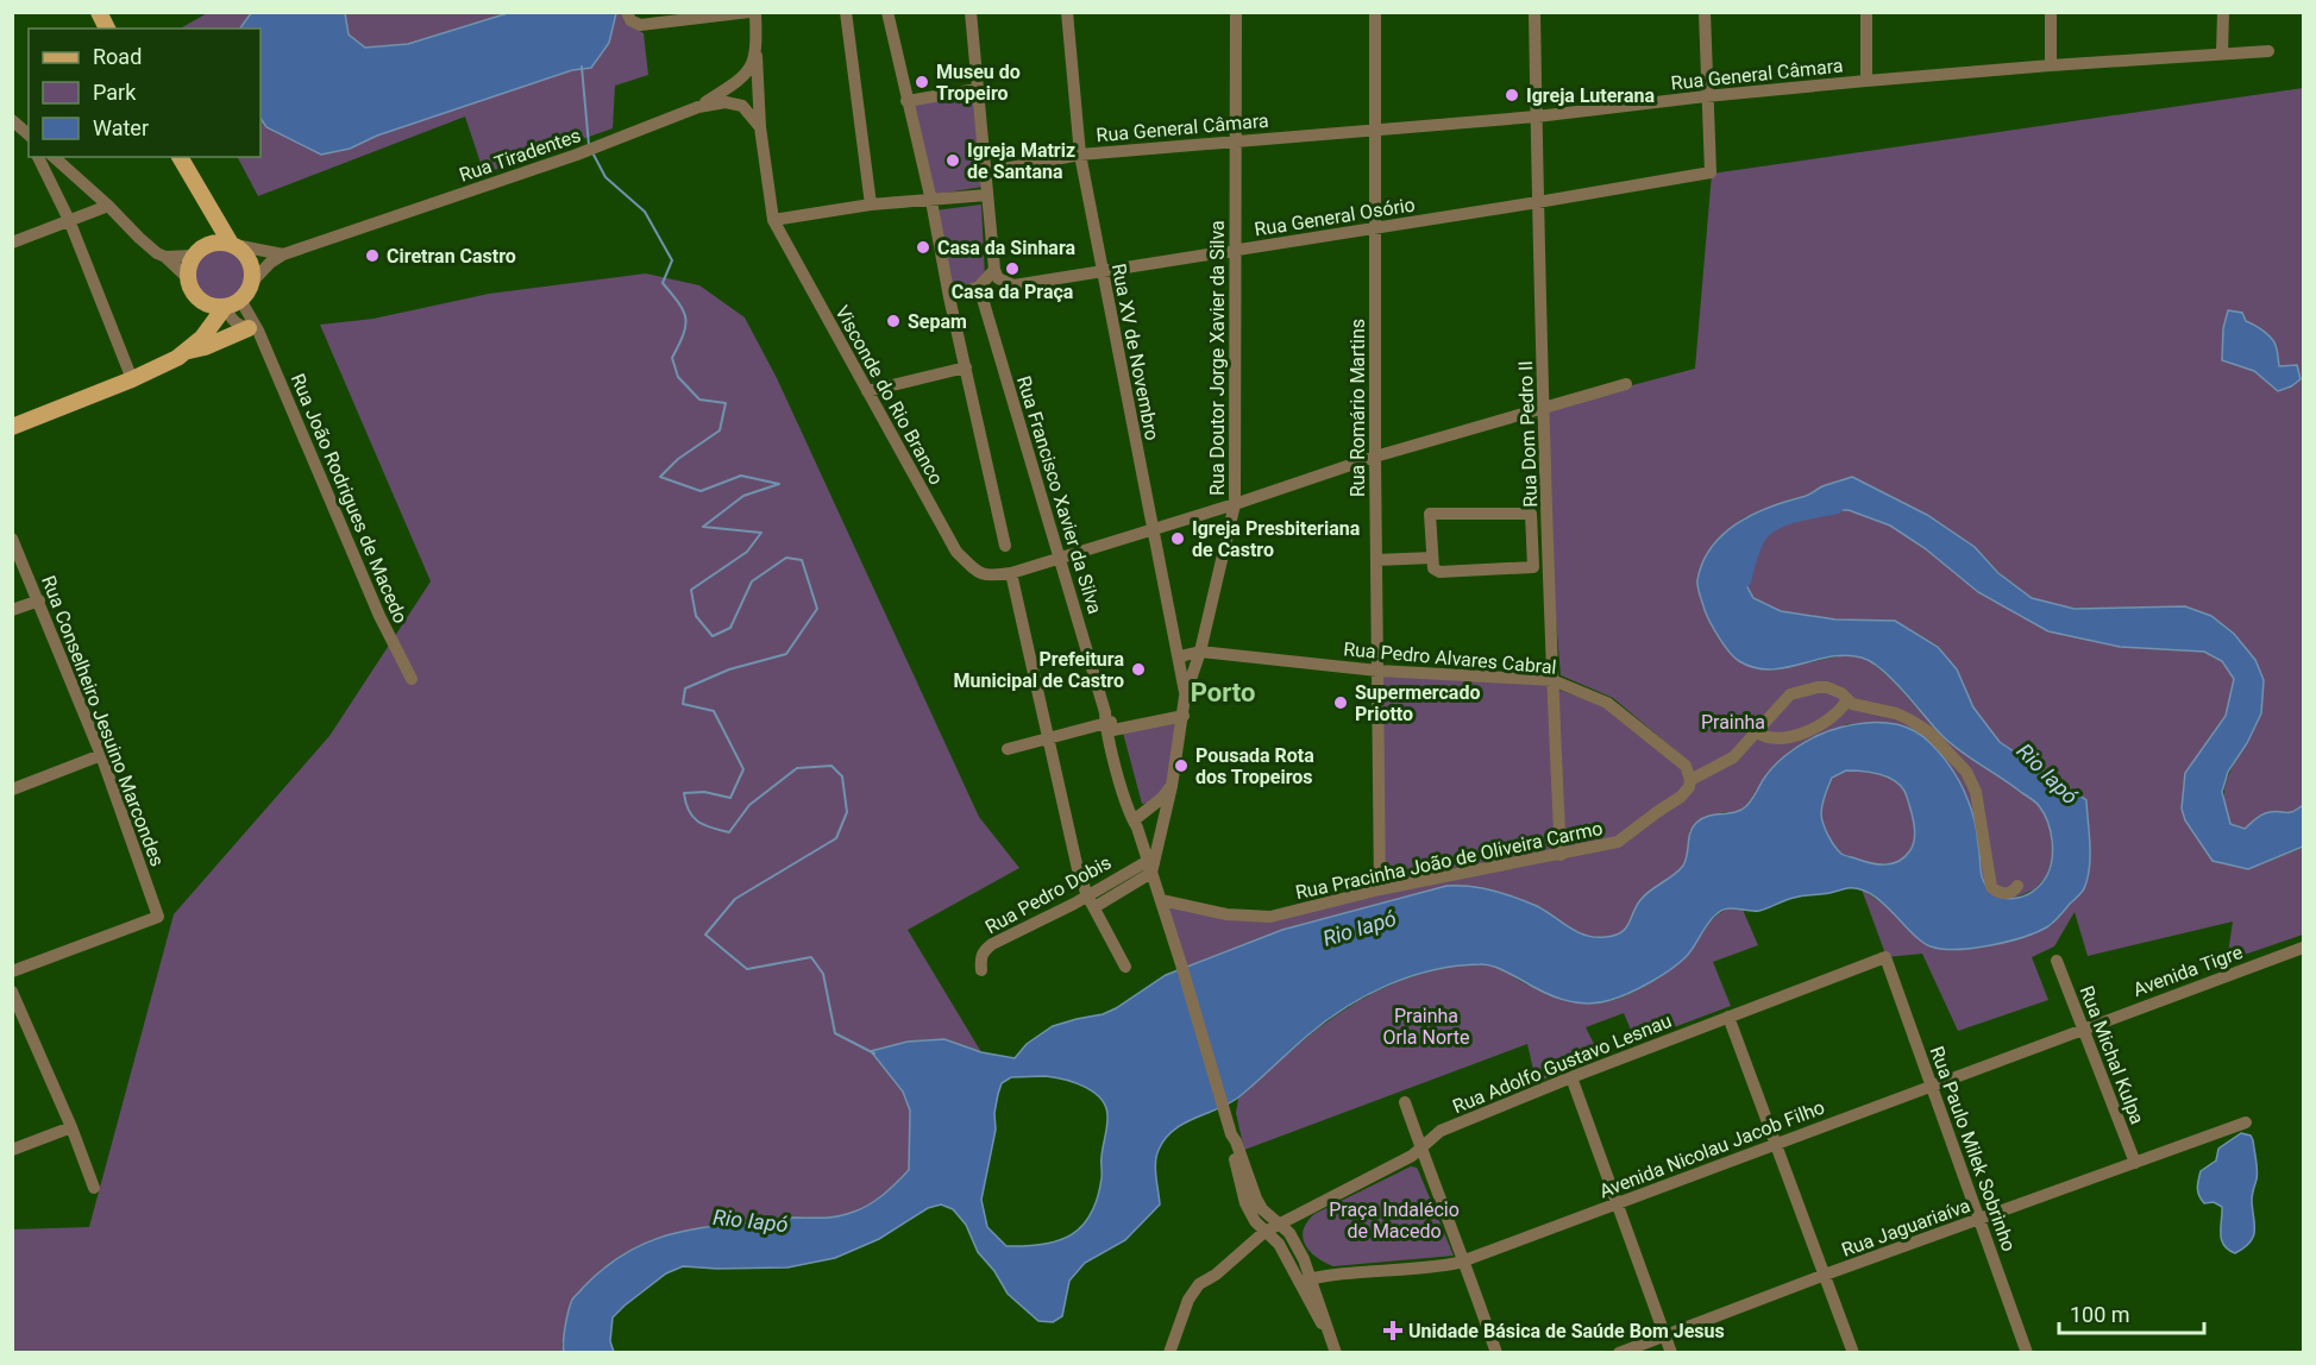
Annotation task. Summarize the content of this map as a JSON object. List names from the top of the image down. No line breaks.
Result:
{"streets":{"street":["Rua General Câmara","Rua Tiradentes","Rua General Osório","Rua XV de Novembro","Rua Doutor Jorge Xavier da Silva","Visconde do Rio Branco","Rua Romário Martins","Rua Dom Pedro II","Rua Francisco Xavier da Silva","Rua João Rodrigues de Macedo","Rua Pedro Alvares Cabral","Rua Conselheiro Jesuino Marcondes","Rua Pracinha João de Oliveira Carmo","Rua Pedro Dobis","Avenida Tigre","Rua Michal Kulpa","Rua Adolfo Gustavo Lesnau","Avenida Nicolau Jacob Filho","Rua Paulo Milek Sobrinho","Rua Jaguariaíva"]},"crossings":[["Rua General Câmara","Rua General Osório"],["Rua General Câmara","Rua XV de Novembro"],["Rua General Câmara","Rua Doutor Jorge Xavier da Silva"],["Rua General Câmara","Rua Romário Martins"],["Rua General Câmara","Rua Dom Pedro II"],["Rua General Osório","Rua XV de Novembro"],["Rua General Osório","Rua Doutor Jorge Xavier da Silva"],["Rua General Osório","Rua Romário Martins"],["Rua General Osório","Rua Dom Pedro II"],["Rua XV de Novembro","Rua Doutor Jorge Xavier da Silva"],["Rua XV de Novembro","Rua Francisco Xavier da Silva"],["Rua XV de Novembro","Rua Pedro Dobis"],["Rua Doutor Jorge Xavier da Silva","Rua Pedro Alvares Cabral"],["Rua Romário Martins","Rua Pedro Alvares Cabral"],["Rua Romário Martins","Rua Pracinha João de Oliveira Carmo"],["Rua Dom Pedro II","Rua Pedro Alvares Cabral"],["Rua Dom Pedro II","Rua Pracinha João de Oliveira Carmo"],["Rua Francisco Xavier da Silva","Rua Pracinha João de Oliveira Carmo"],["Rua Francisco Xavier da Silva","Rua Pedro Dobis"],["Rua Pedro Alvares Cabral","Rua Pracinha João de Oliveira Carmo"],["Avenida Tigre","Rua Michal Kulpa"],["Avenida Tigre","Avenida Nicolau Jacob Filho"],["Rua Michal Kulpa","Avenida Nicolau Jacob Filho"],["Rua Michal Kulpa","Rua Jaguariaíva"],["Rua Adolfo Gustavo Lesnau","Rua Paulo Milek Sobrinho"],["Avenida Nicolau Jacob Filho","Rua Paulo Milek Sobrinho"],["Rua Paulo Milek Sobrinho","Rua Jaguariaíva"]],"districts":["Porto"],"water":["Rio Iapó"],"parks":["Prainha","Prainha Orla Norte","Praça Indalécio de Macedo"],"places":{"other":["Museu do Tropeiro","Igreja Luterana","Igreja Matriz de Santana","Casa da Sinhara","Ciretran Castro","Casa da Praça","Sepam","Igreja Presbiteriana de Castro","Prefeitura Municipal de Castro","Supermercado Priotto","Pousada Rota dos Tropeiros"],"health":["Unidade Básica de Saúde Bom Jesus"]},"legend":["Road","Park","Water"],"scale_bar":"100 m"}
